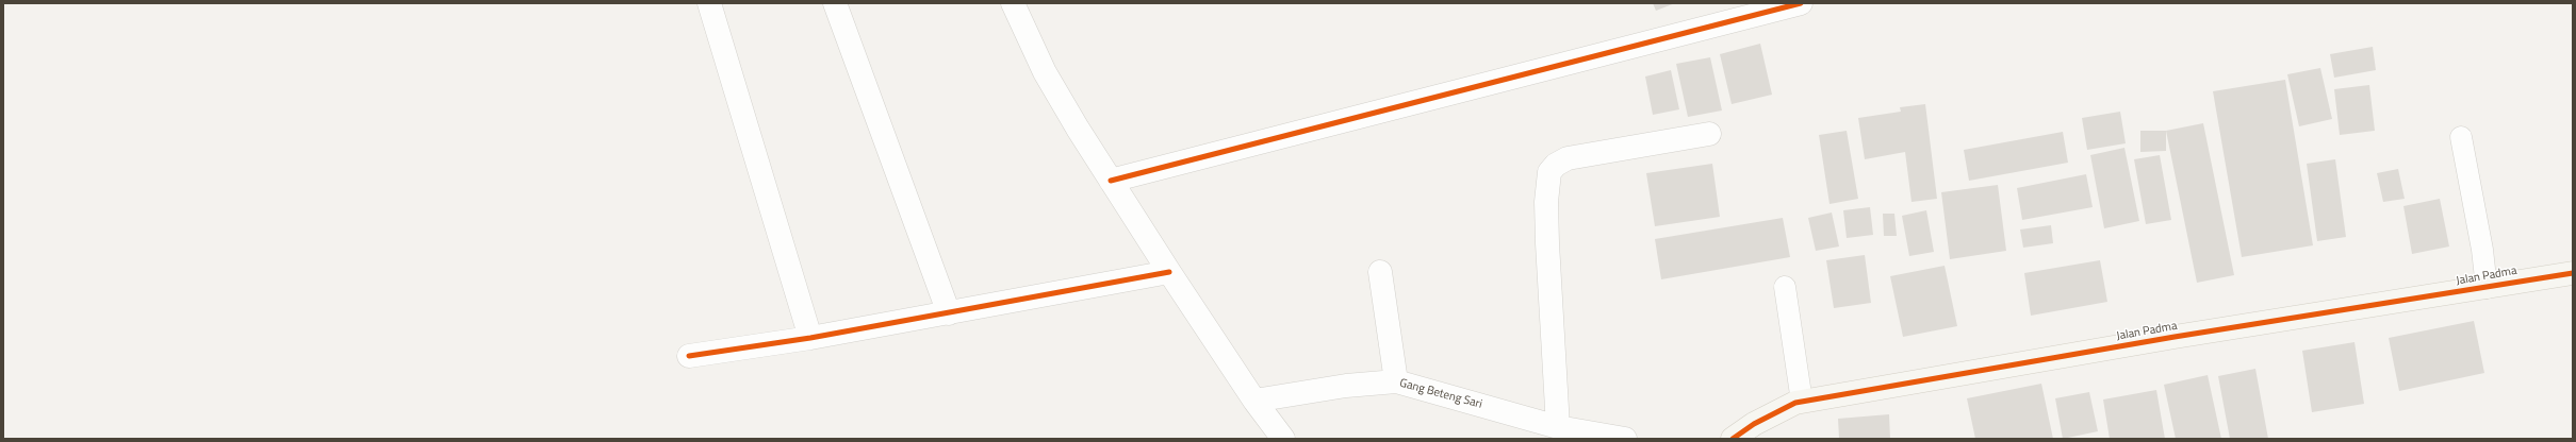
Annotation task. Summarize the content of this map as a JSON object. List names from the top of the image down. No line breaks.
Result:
{"streets":{"street":["Jalan Padma","Gang Beteng Sari"]}}
